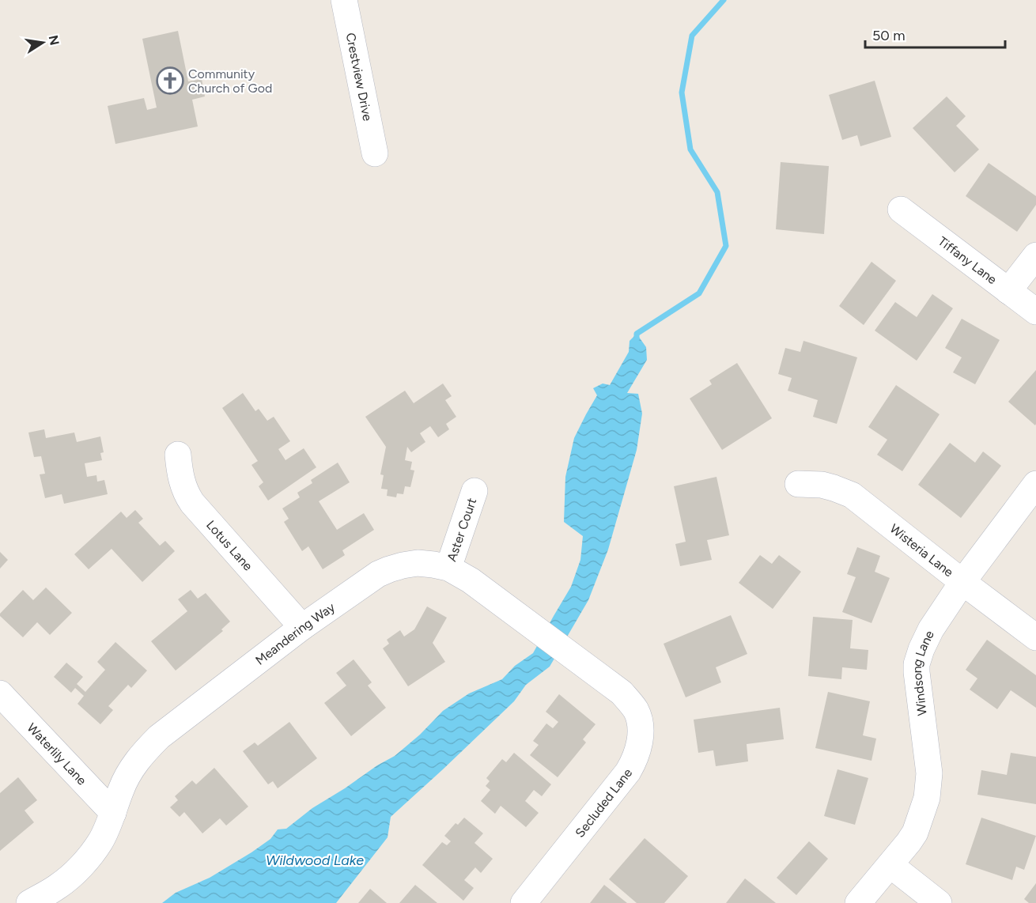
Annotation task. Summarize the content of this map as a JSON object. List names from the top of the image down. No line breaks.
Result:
{"streets":{"street":["Crestview Drive","Tiffany Lane","Aster Court","Lotus Lane","Wisteria Lane","Meandering Way","Windsong Lane","Waterlily Lane","Secluded Lane"]},"crossings":[["Aster Court","Meandering Way"],["Lotus Lane","Meandering Way"],["Wisteria Lane","Windsong Lane"],["Meandering Way","Waterlily Lane"],["Meandering Way","Secluded Lane"]],"water":["Wildwood Lake"],"places":{"church":["Community Church of God"]},"scale_bar":"50 m","north":"right"}
